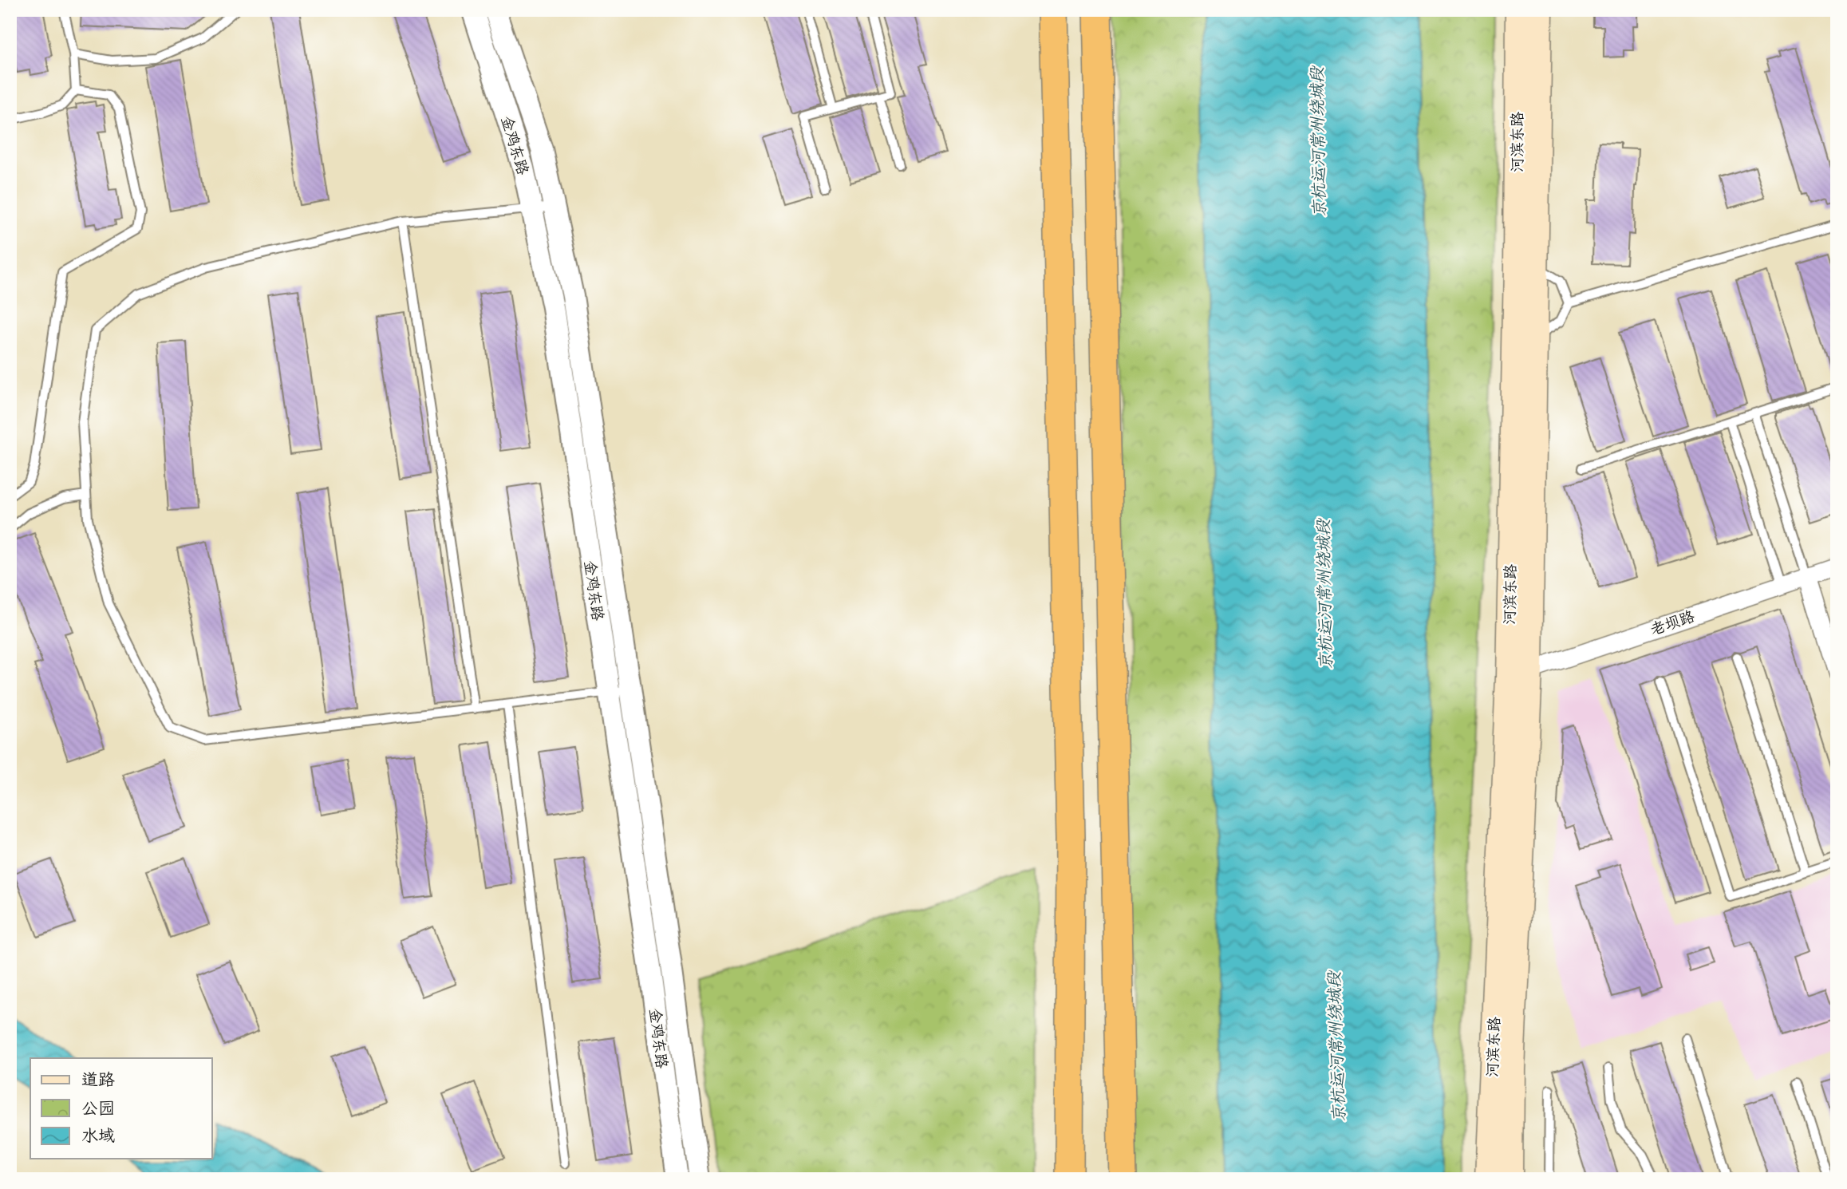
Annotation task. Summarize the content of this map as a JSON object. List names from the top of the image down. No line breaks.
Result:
{"streets":{"main road":["河滨东路"],"street":["金鸡东路","老坝路"]},"crossings":[["河滨东路","老坝路"]],"water":["京杭运河常州绕城段"],"legend":["道路","公园","水域"]}
